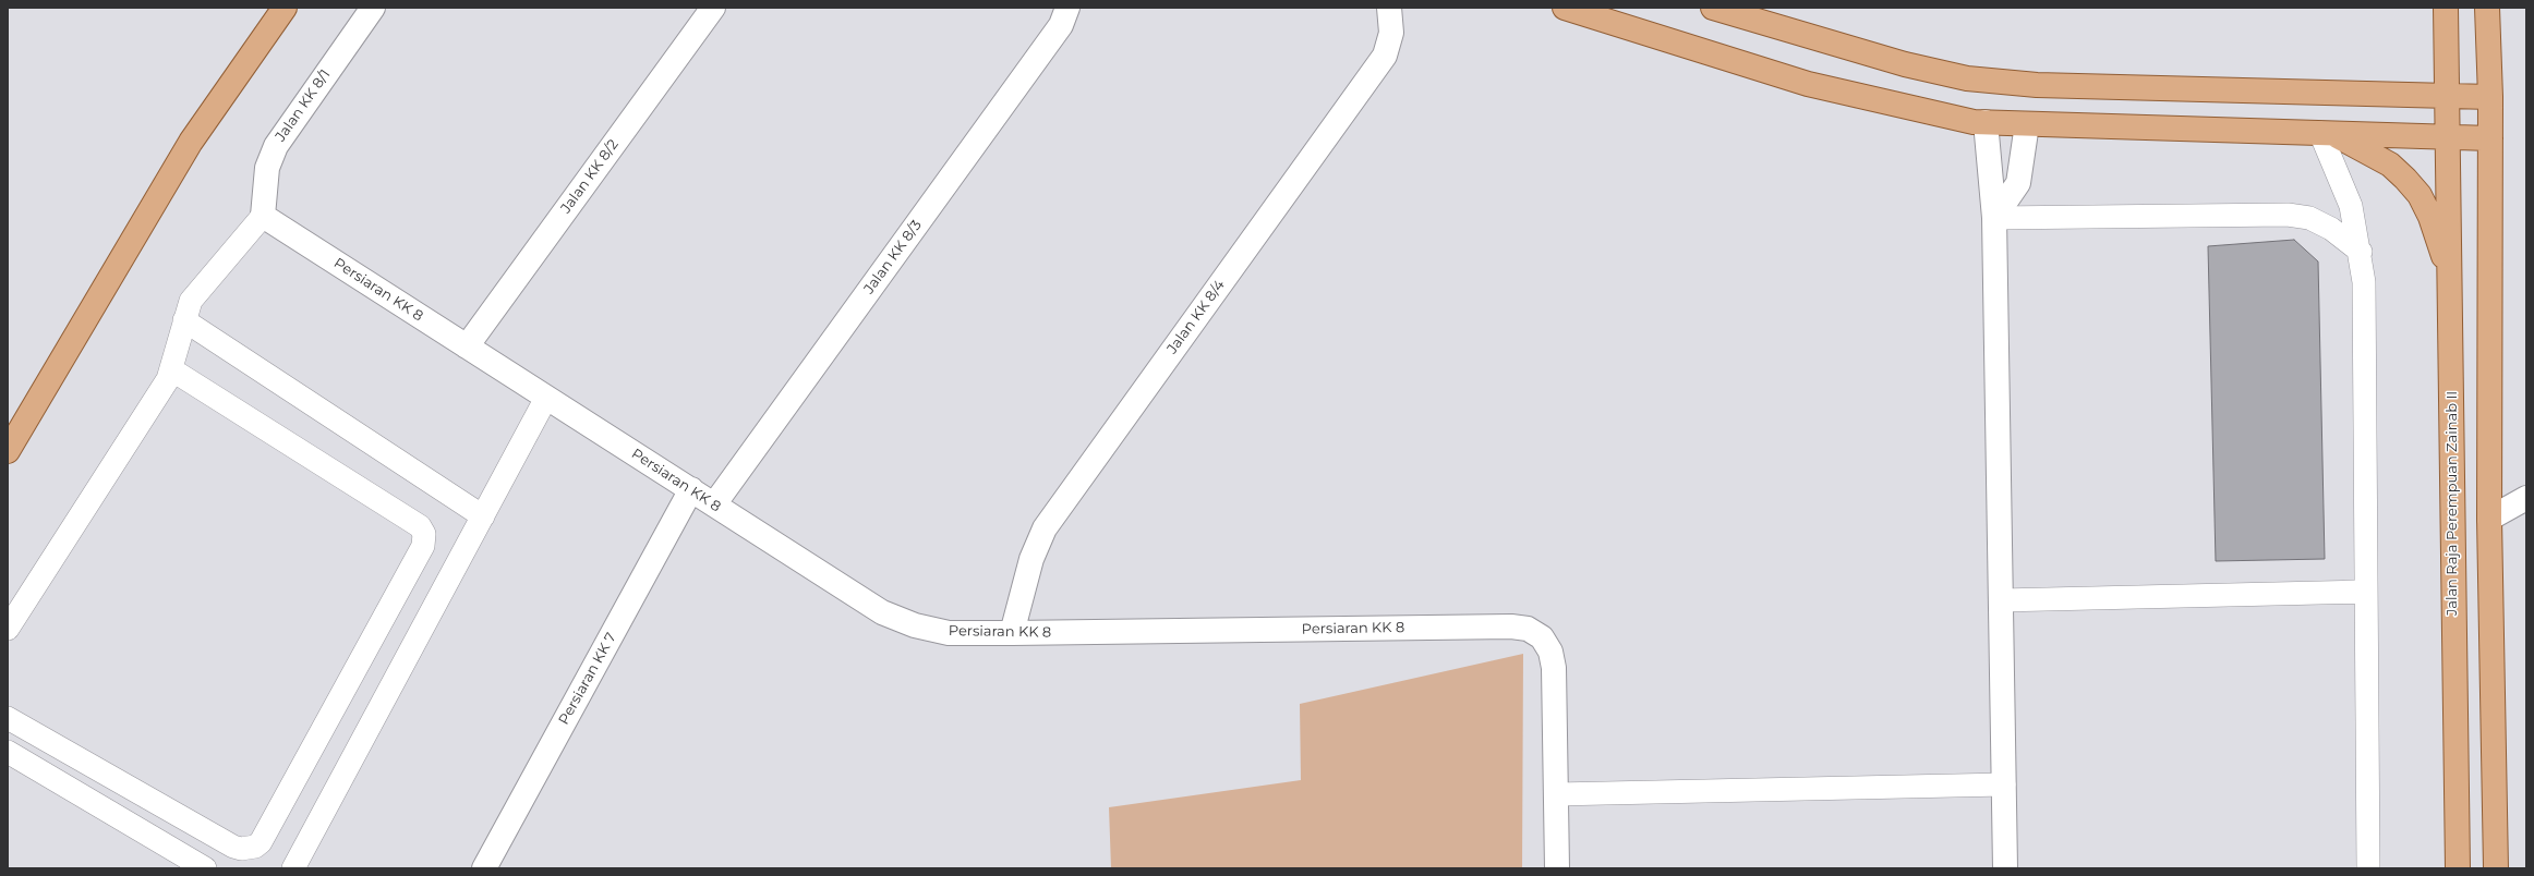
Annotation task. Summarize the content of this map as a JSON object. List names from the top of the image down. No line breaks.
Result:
{"streets":{"main road":["Jalan Raja Perempuan Zainab II"],"street":["Jalan KK 8/1","Jalan KK 8/2","Jalan KK 8/3","Persiaran KK 8","Jalan KK 8/4","Persiaran KK 7"]},"crossings":[["Jalan KK 8/1","Persiaran KK 8"],["Jalan KK 8/2","Persiaran KK 8"],["Jalan KK 8/3","Persiaran KK 8"],["Persiaran KK 8","Jalan KK 8/4"],["Persiaran KK 8","Persiaran KK 7"]]}
